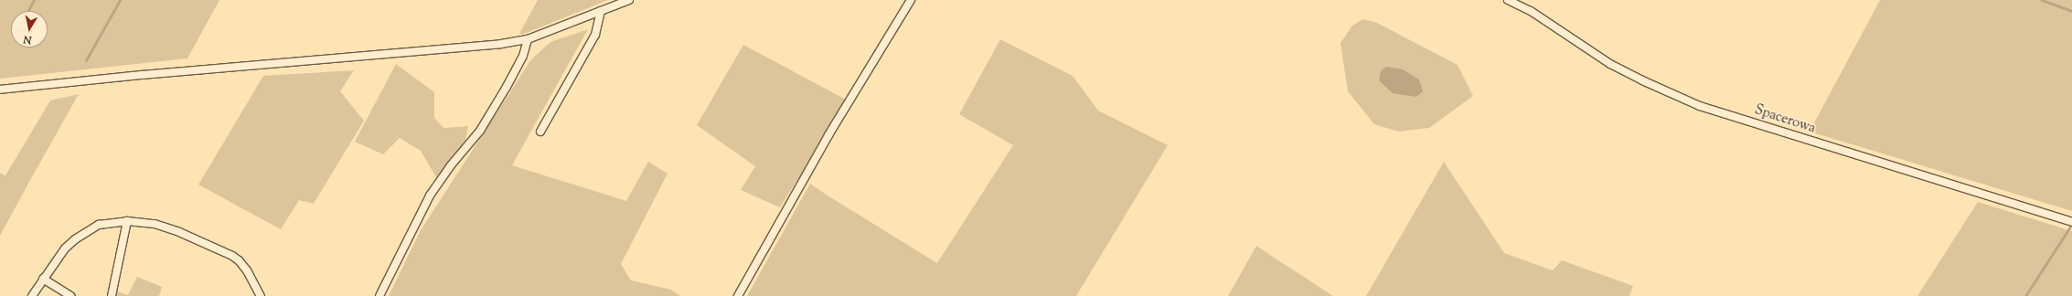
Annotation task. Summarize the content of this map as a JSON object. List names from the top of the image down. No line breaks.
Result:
{"streets":{"street":["Spacerowa"]},"north":"bottom"}
